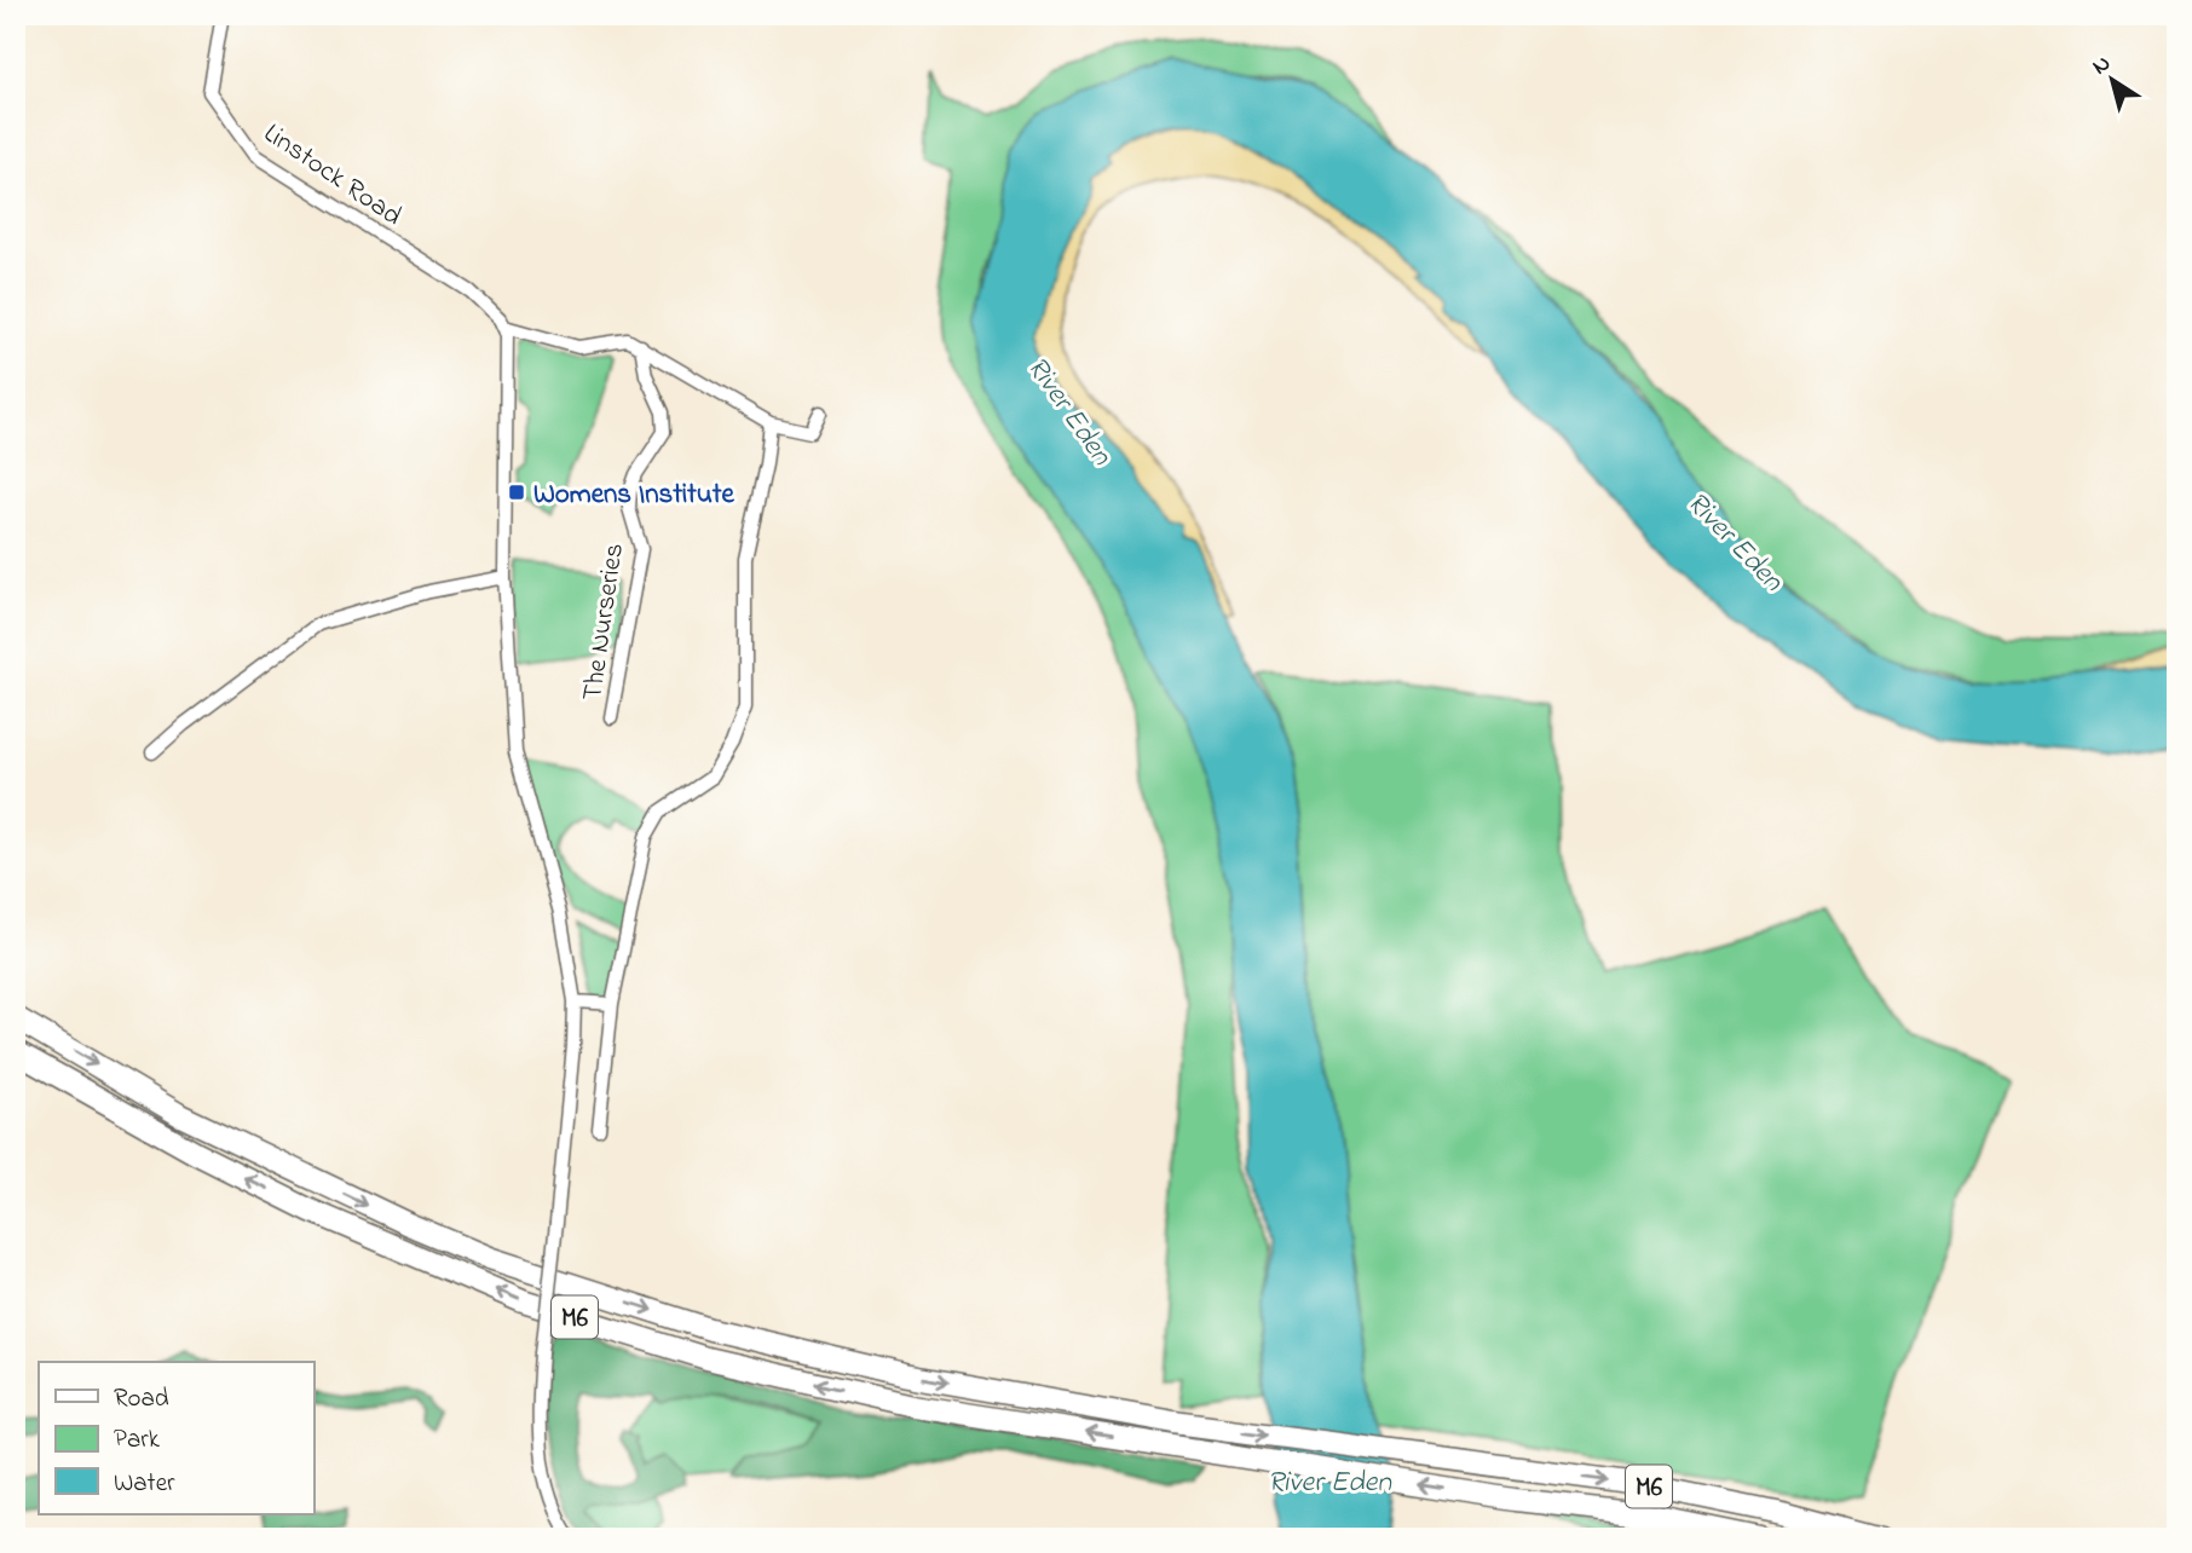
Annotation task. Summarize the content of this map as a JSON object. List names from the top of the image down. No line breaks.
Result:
{"streets":{"highway":["M6"],"street":["Linstock Road","The Nurseries"]},"water":["River Eden"],"places":{"transit":["Womens Institute"]},"legend":["Road","Park","Water"],"north":"top left"}
